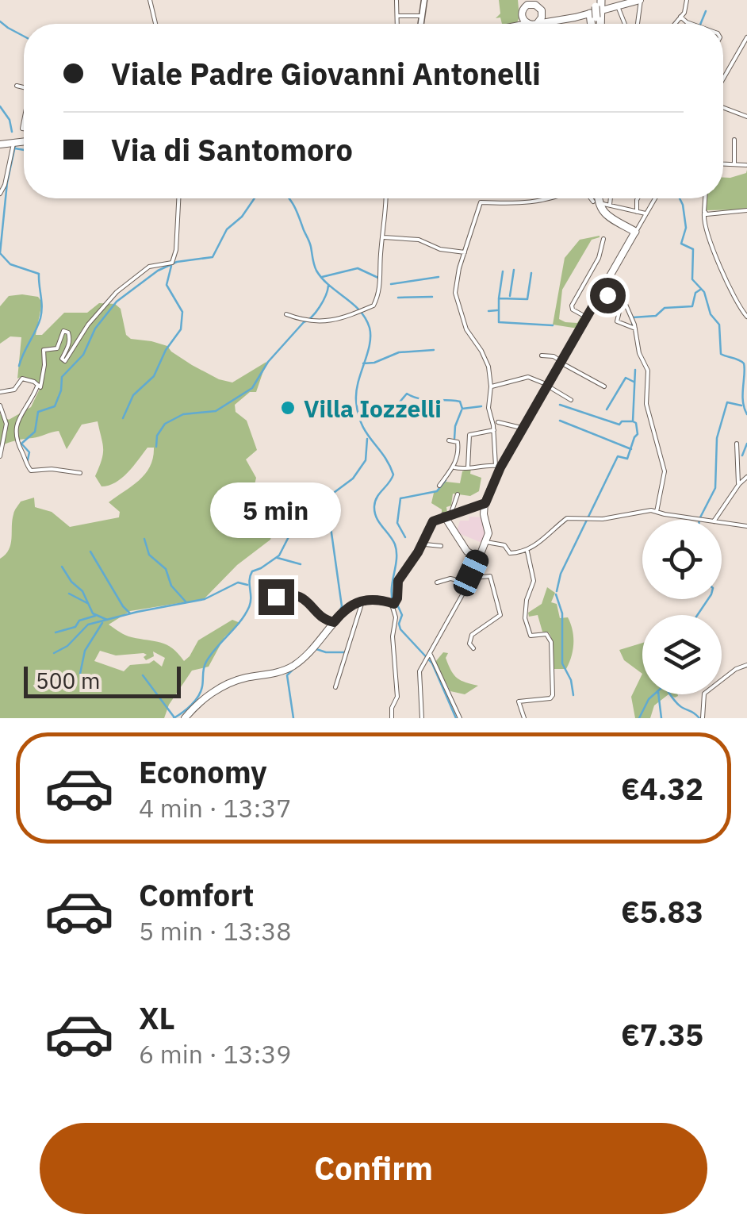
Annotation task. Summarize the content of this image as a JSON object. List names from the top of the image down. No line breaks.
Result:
{"places":["Villa Iozzelli"],"scale_bar":"500 m","page":{"banner":["Viale Padre Giovanni Antonelli","Via di Santomoro"],"bubble":"5 min","scale":"500 m","list":[{"name":"Economy","note":"4 min · 13:37","value":"€4.32"},{"name":"Comfort","note":"5 min · 13:38","value":"€5.83"},{"name":"XL","note":"6 min · 13:39","value":"€7.35"}],"buttons":"Confirm"}}
